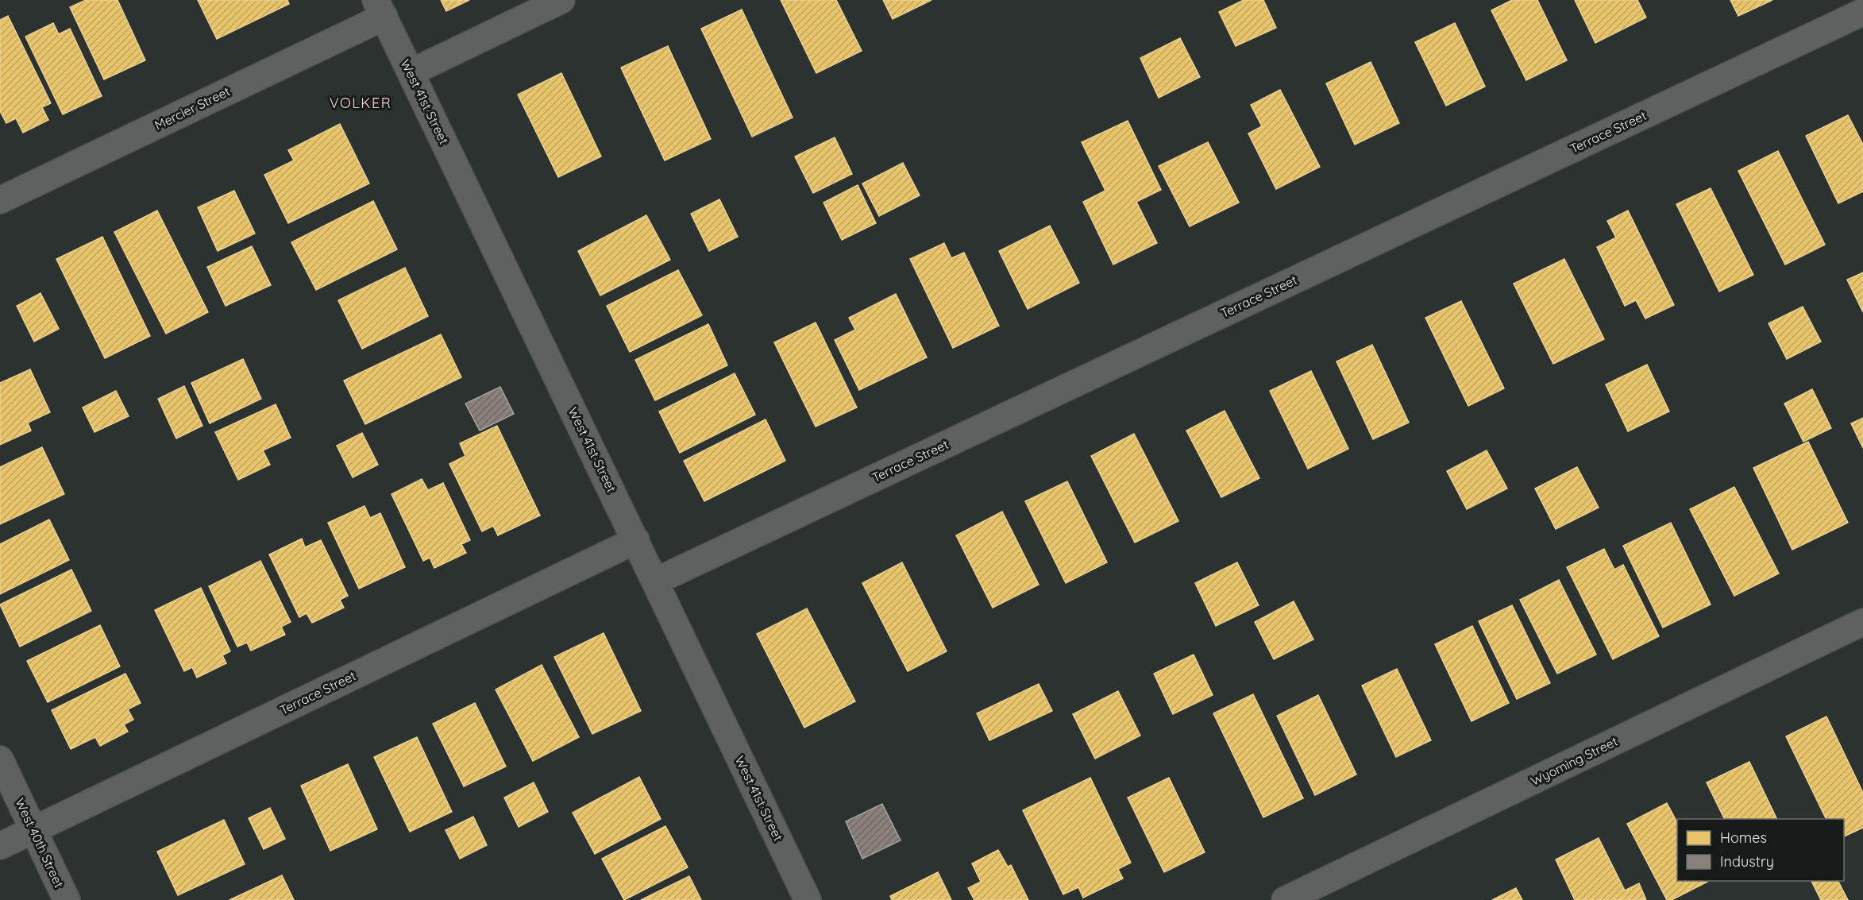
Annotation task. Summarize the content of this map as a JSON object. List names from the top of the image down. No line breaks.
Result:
{"streets":{"street":["West 41st Street","Mercier Street","Terrace Street","Wyoming Street","West 40th Street"]},"crossings":[["West 41st Street","Mercier Street"],["West 41st Street","Terrace Street"],["Terrace Street","West 40th Street"]],"districts":["VOLKER"],"legend":["Homes","Industry"]}
